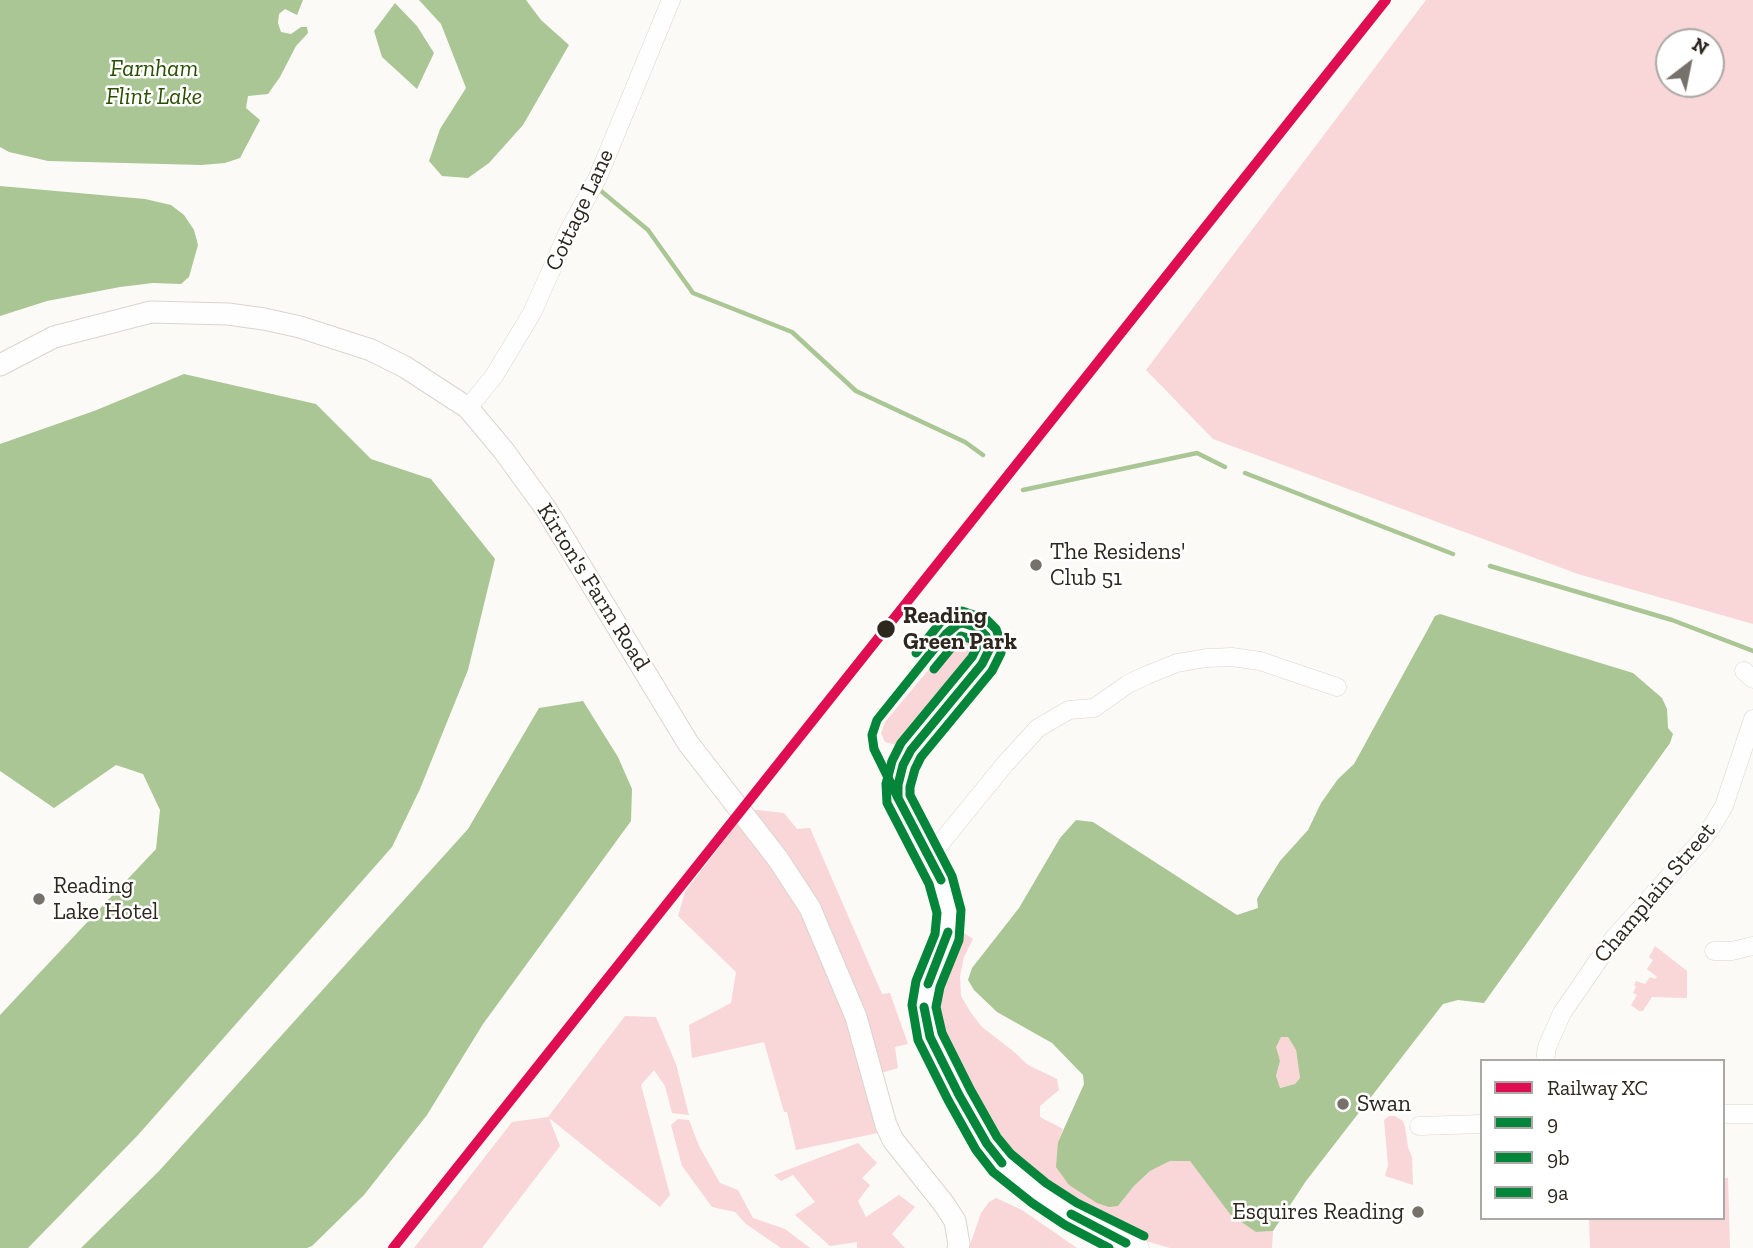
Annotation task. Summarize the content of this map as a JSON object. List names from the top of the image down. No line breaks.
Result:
{"streets":{"street":["Cottage Lane","Kirton's Farm Road","Champlain Street"]},"crossings":[["Cottage Lane","Kirton's Farm Road"]],"water":["Farnham Flint Lake"],"places":["The Residens' Club 51","Reading Green Park","Reading Lake Hotel","Swan","Esquires Reading"],"lines":["rail line XC","transit line 9a","transit line 9","transit line 9b"],"legend":["Railway XC","9","9b","9a"],"north":"top right"}
